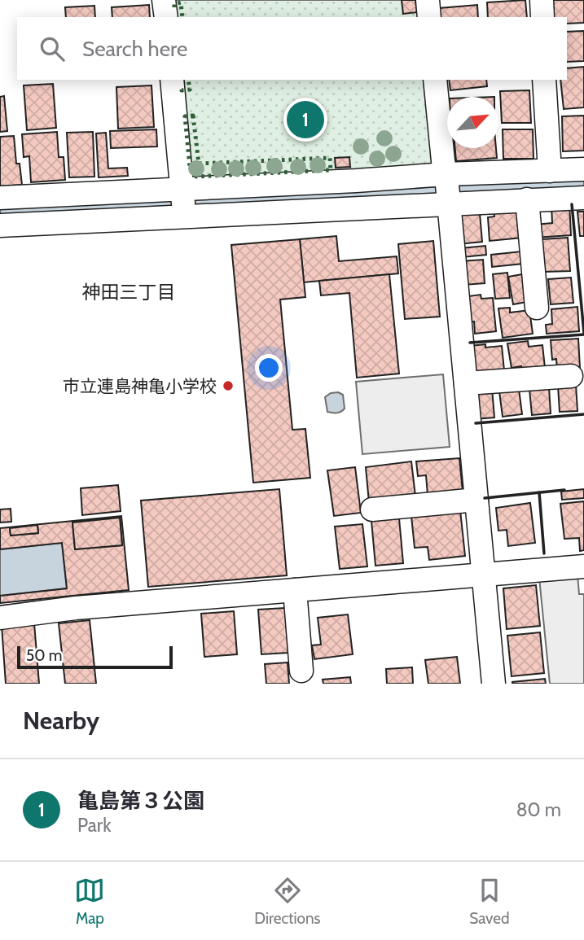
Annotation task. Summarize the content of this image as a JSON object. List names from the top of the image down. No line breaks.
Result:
{"districts":["神田三丁目"],"places":["市立連島神亀小学校"],"scale_bar":"50 m","north":"top right","page":{"search":"Search here","pins":"1","scale":"50 m","heading":"Nearby","list":[{"mark":"1","name":"亀島第３公園","note":"Park","value":"80 m"}],"nav":["Map","Directions","Saved"]}}
